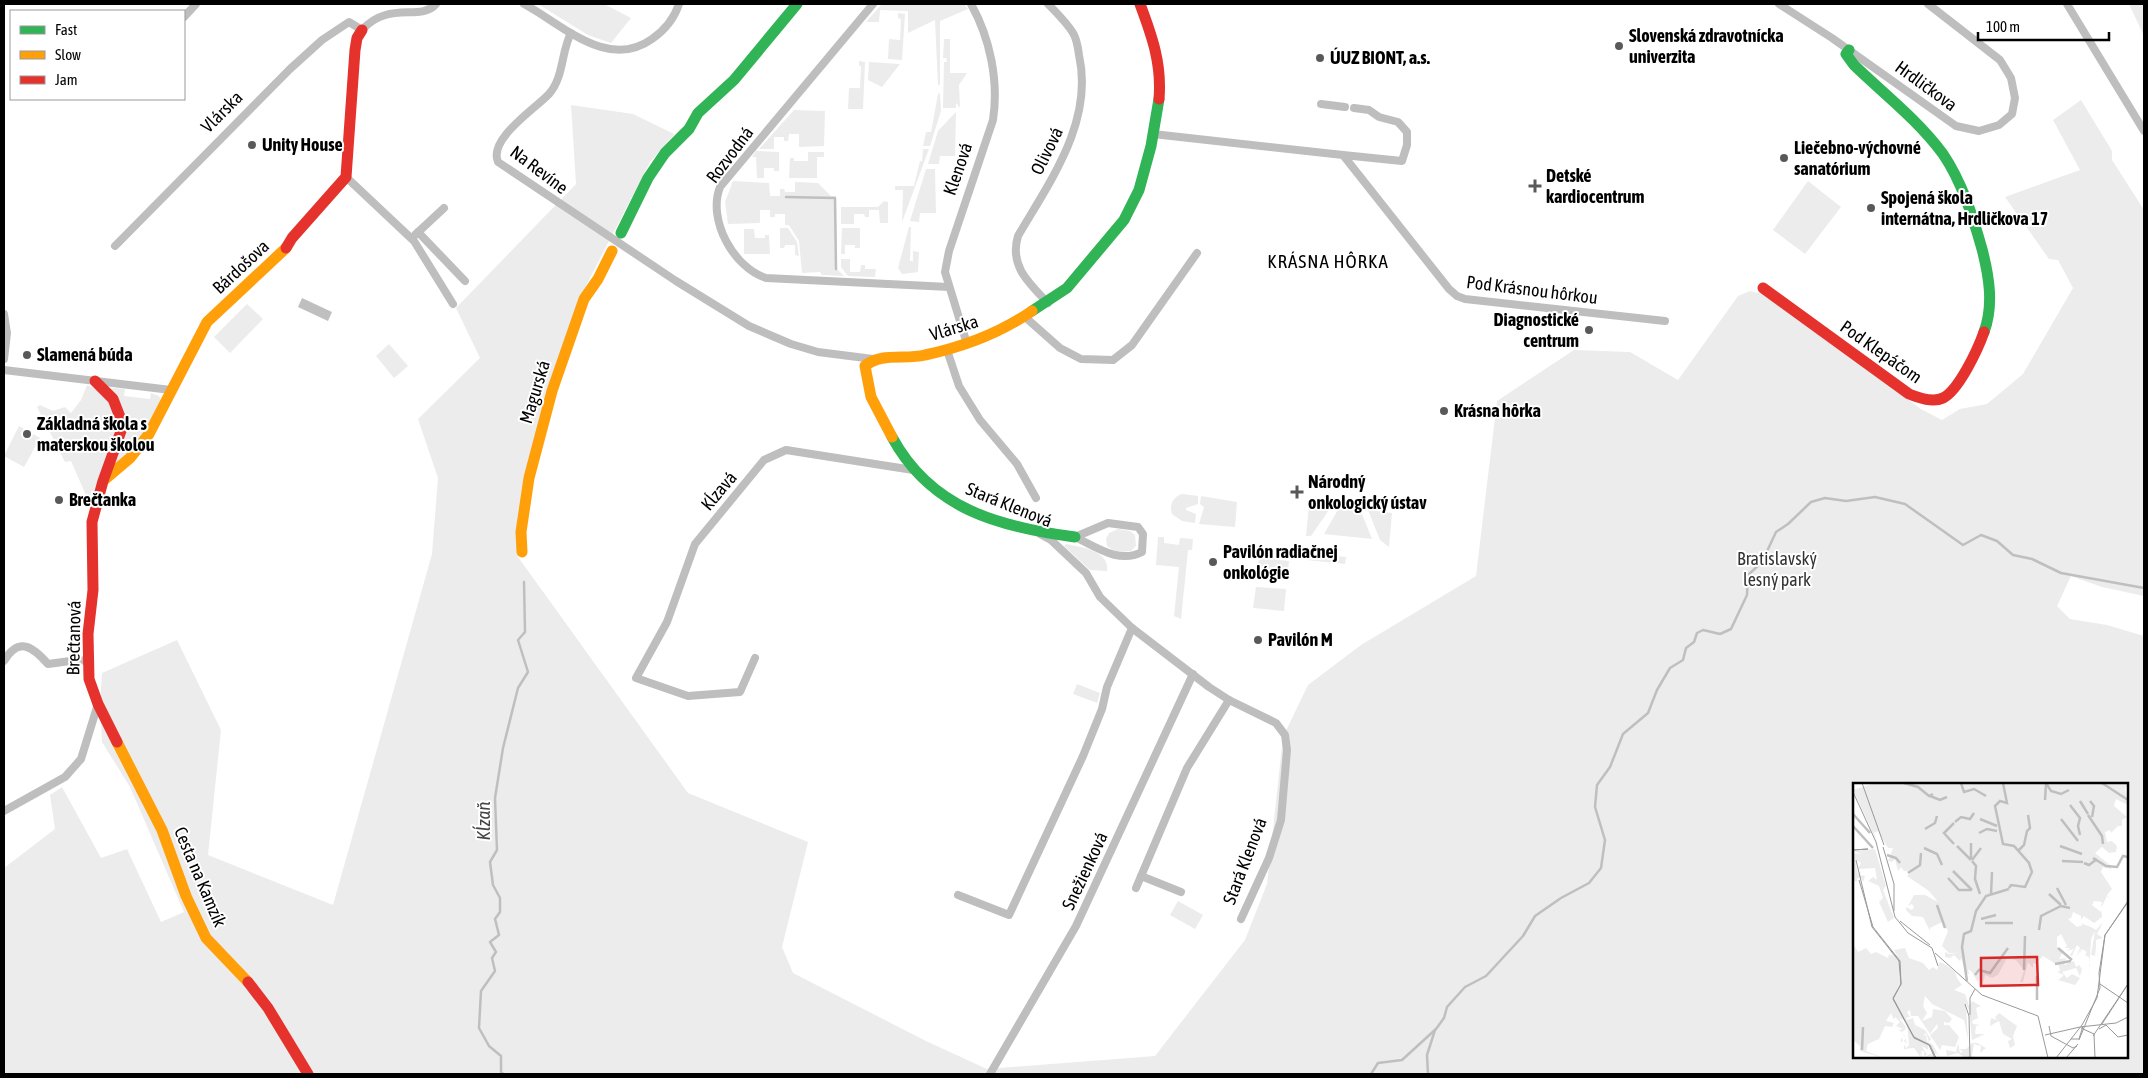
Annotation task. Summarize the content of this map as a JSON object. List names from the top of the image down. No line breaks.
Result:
{"streets":{"street":["Hrdličkova","Vlárska","Olivová","Rozvodná","Klenová","Na Revíne","Bárdošova","Pod Krásnou hôrkou","Pod Klepáčom","Magurská","Kĺzavá","Stará Klenová","Brečtanová","Snežienková","Cesta na Kamzík"]},"crossings":[["Hrdličkova","Pod Klepáčom"],["Vlárska","Olivová"],["Vlárska","Klenová"],["Vlárska","Na Revíne"],["Vlárska","Stará Klenová"],["Rozvodná","Klenová"],["Kĺzavá","Stará Klenová"],["Stará Klenová","Snežienková"],["Brečtanová","Cesta na Kamzík"]],"districts":["KRÁSNA HÔRKA"],"water":["Kĺzaň"],"parks":["Bratislavský lesný park"],"places":{"other":["Slovenská zdravotnícka univerzita","ÚUZ BIONT, a.s.","Unity House","Liečebno-výchovné sanatórium","Spojená škola internátna, Hrdličkova 17","Diagnostické centrum","Slamená búda","Krásna hôrka","Základná škola s materskou školou","Brečtanka","Pavilón radiačnej onkológie","Pavilón M"],"health":["Detské kardiocentrum","Národný onkologický ústav"]},"legend":["Fast","Slow","Jam"],"scale_bar":"100 m"}
